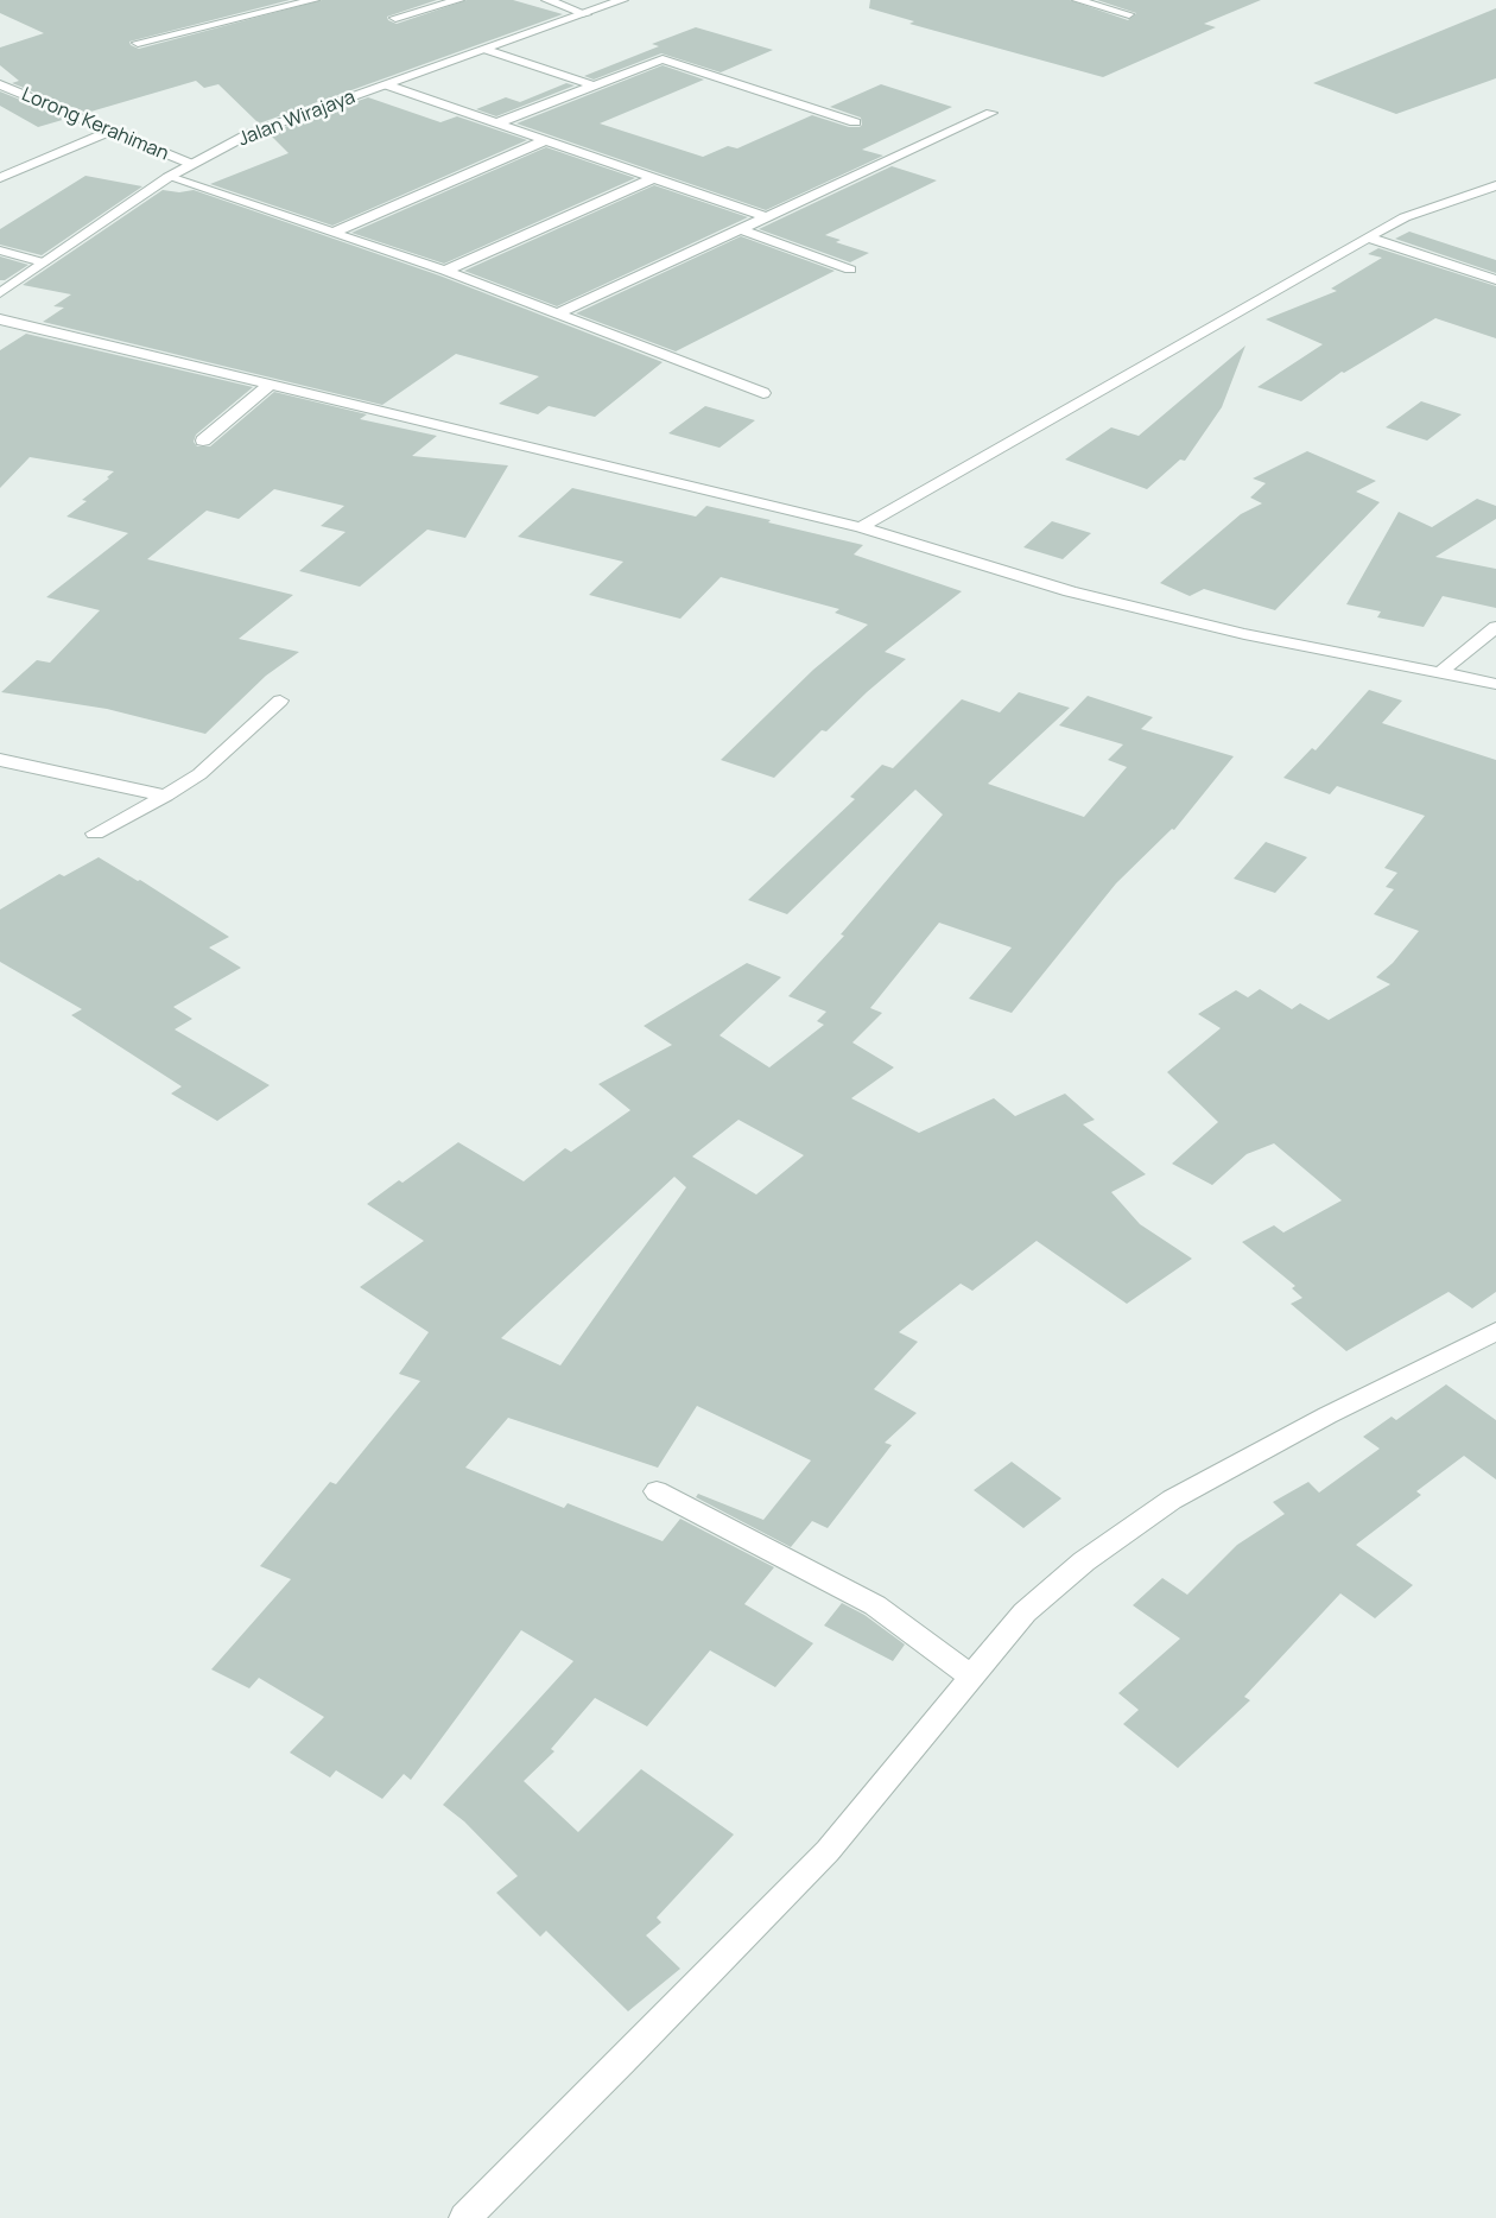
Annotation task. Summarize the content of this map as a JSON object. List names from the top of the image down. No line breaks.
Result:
{"streets":{"street":["Jalan Wirajaya","Lorong Kerahiman"]},"crossings":[["Jalan Wirajaya","Lorong Kerahiman"]]}
